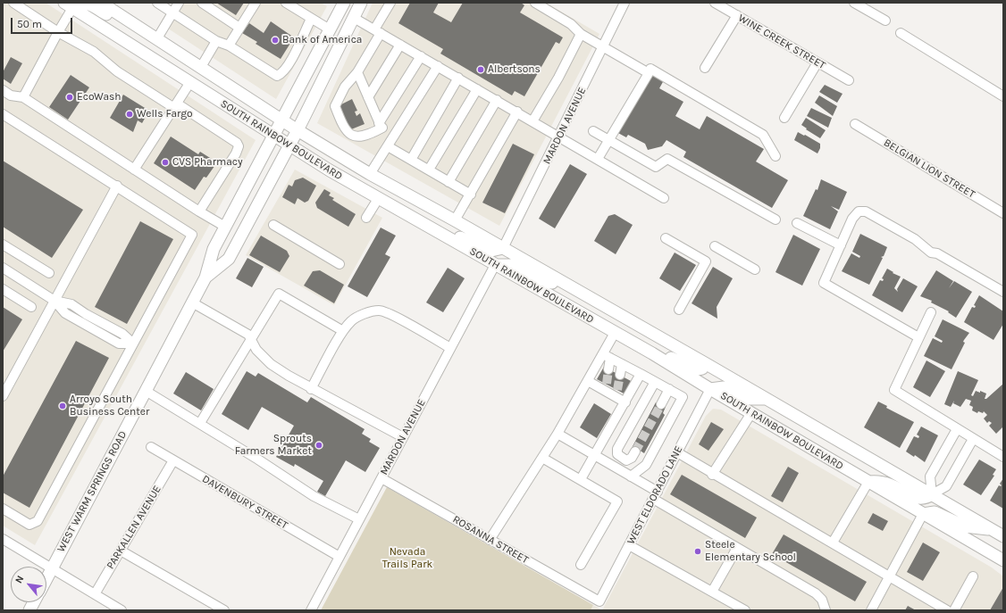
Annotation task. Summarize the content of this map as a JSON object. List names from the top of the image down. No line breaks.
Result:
{"streets":{"main road":["SOUTH RAINBOW BOULEVARD","WEST WARM SPRINGS ROAD"],"street":["WINE CREEK STREET","MARDON AVENUE","BELGIAN LION STREET","WEST ELDORADO LANE","DAVENBURY STREET","PARKALLEN AVENUE","ROSANNA STREET"]},"crossings":[["MARDON AVENUE","SOUTH RAINBOW BOULEVARD"],["MARDON AVENUE","DAVENBURY STREET"],["MARDON AVENUE","ROSANNA STREET"],["SOUTH RAINBOW BOULEVARD","WEST WARM SPRINGS ROAD"],["SOUTH RAINBOW BOULEVARD","WEST ELDORADO LANE"],["WEST ELDORADO LANE","ROSANNA STREET"],["DAVENBURY STREET","PARKALLEN AVENUE"]],"parks":["Nevada Trails Park"],"places":["Bank of America","Albertsons","EcoWash","Wells Fargo","CVS Pharmacy","Arroyo South Business Center","Sprouts Farmers Market","Steele Elementary School"],"scale_bar":"50 m","north":"top left"}
